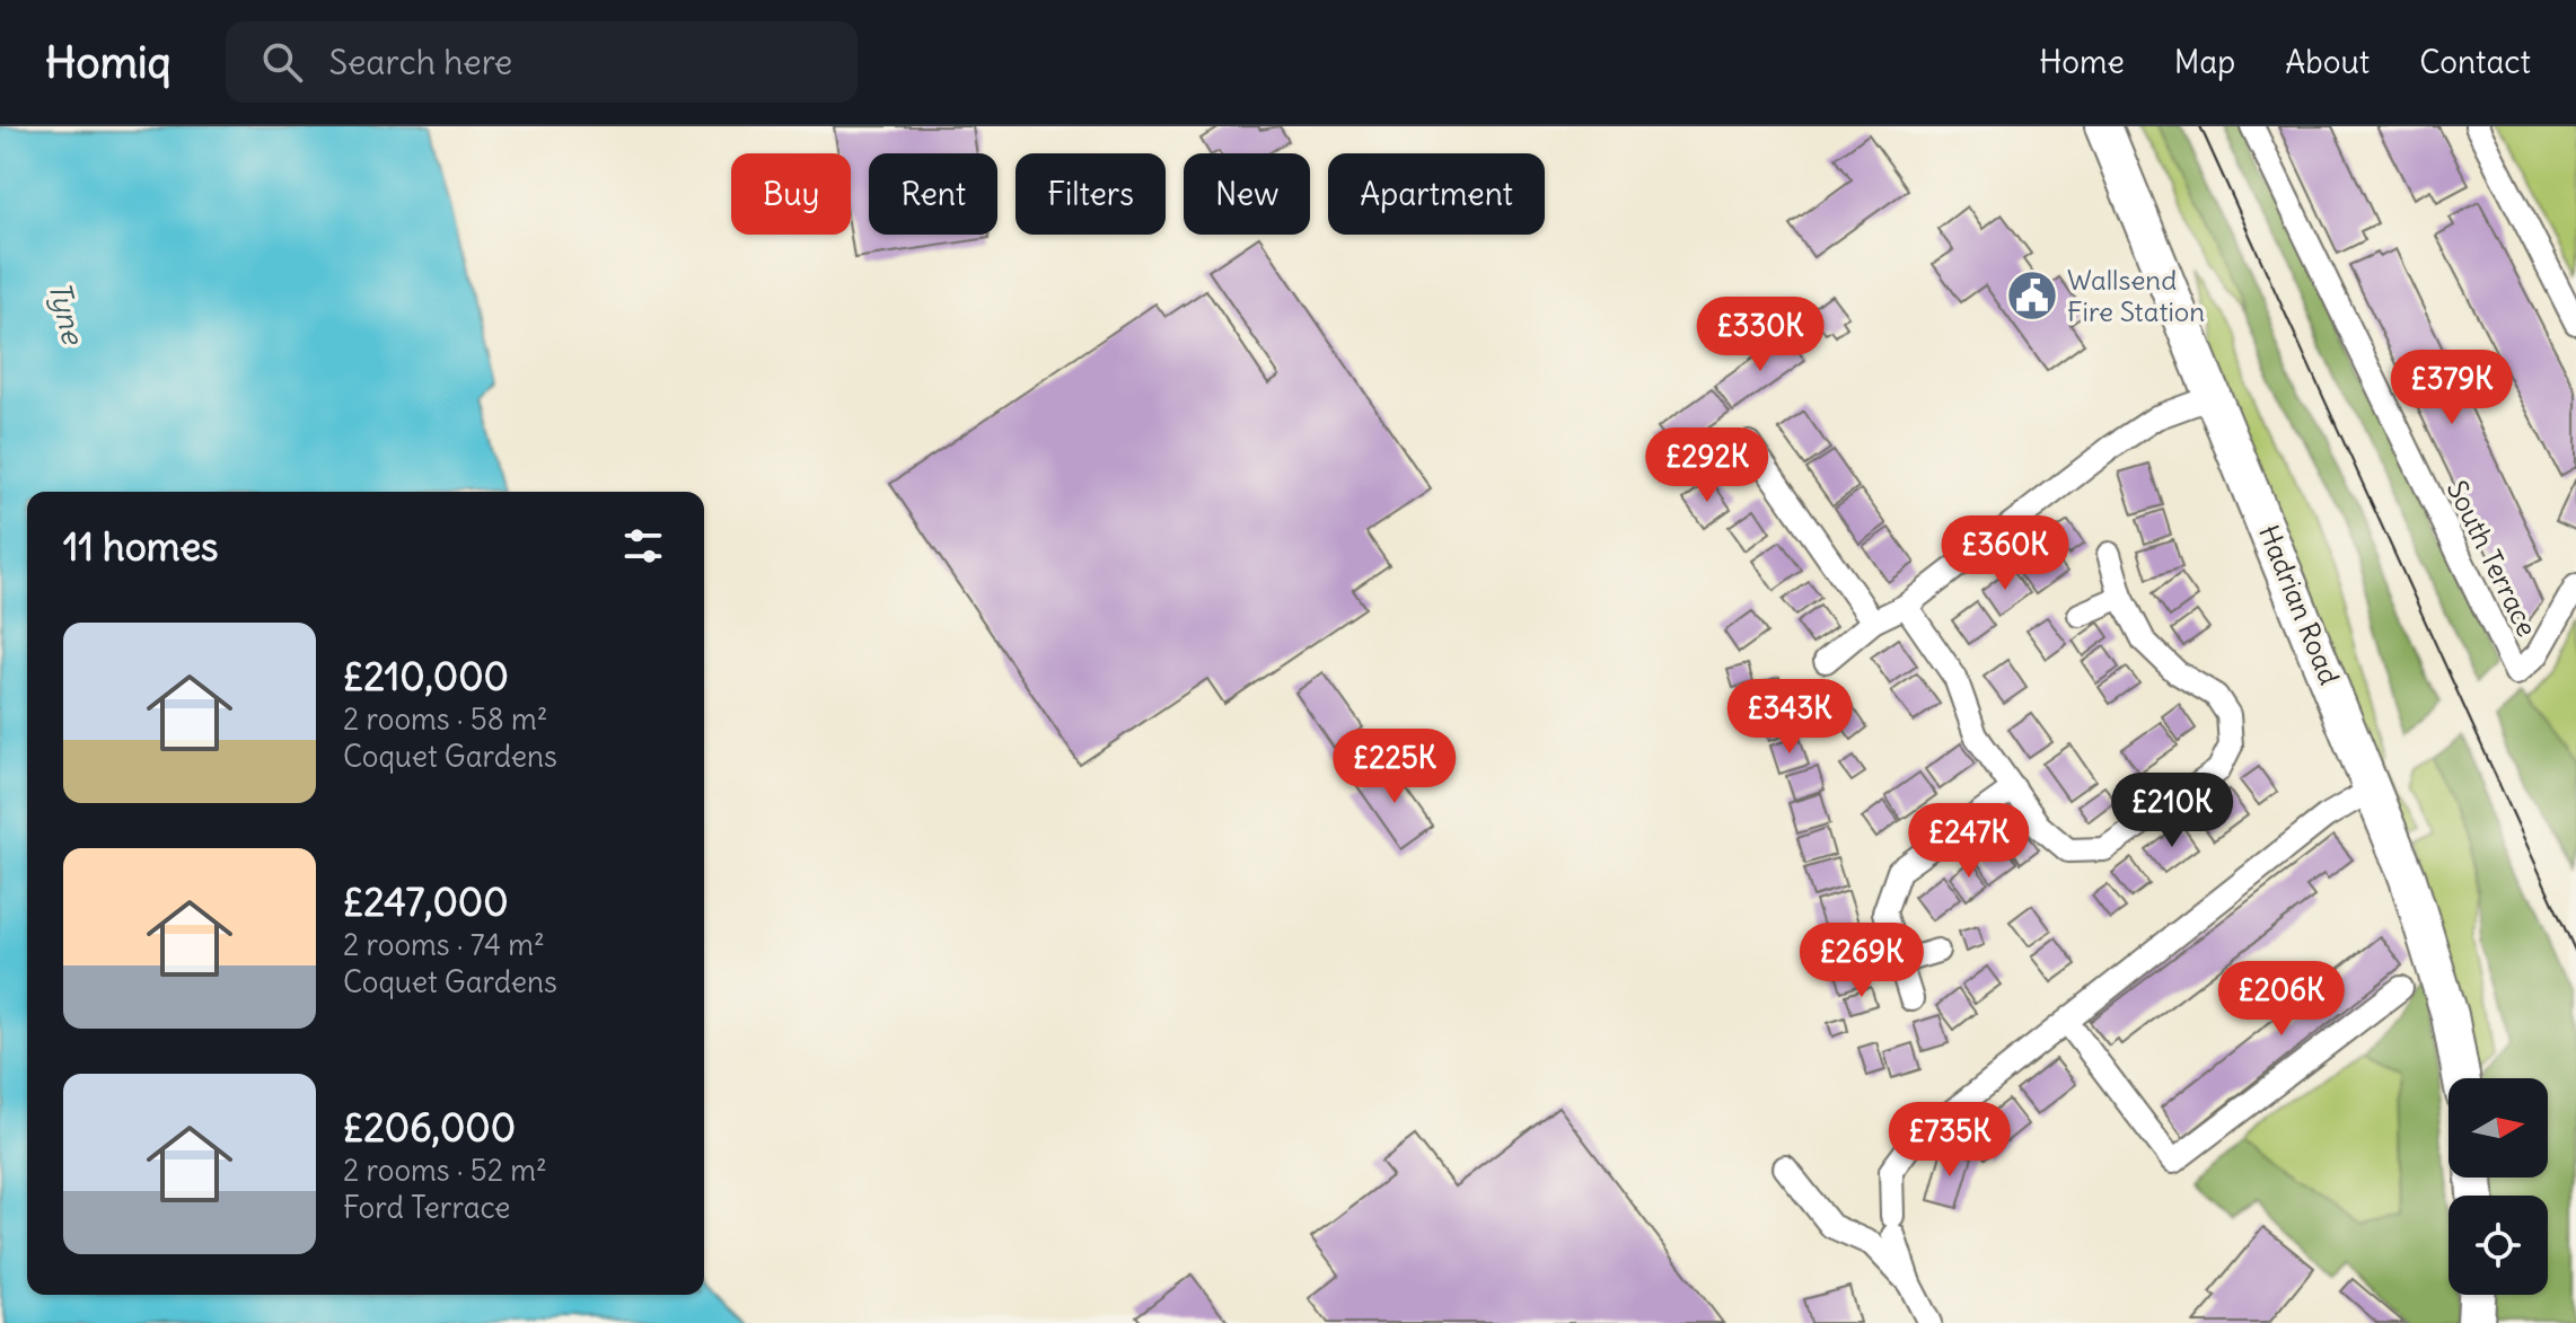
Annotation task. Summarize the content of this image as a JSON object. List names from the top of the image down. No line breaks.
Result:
{"streets":{"main road":["Hadrian Road"],"street":["South Terrace"]},"water":["Tyne"],"places":{"public building":["Wallsend Fire Station"]},"north":"right","page":{"header":"Homiq","search":"Search here","nav":["Home","Map","About","Contact"],"chip":["Buy","Rent","Filters","New","Apartment"],"price":["£330K","£379K","£292K","£360K","£343K","£225K","£210K","£247K","£269K","£206K","£735K"],"heading":"11 homes","list":[{"name":"£210,000","note":"2 rooms · 58 m² · Coquet Gardens"},{"name":"£247,000","note":"2 rooms · 74 m² · Coquet Gardens"},{"name":"£206,000","note":"2 rooms · 52 m² · Ford Terrace"}]}}
